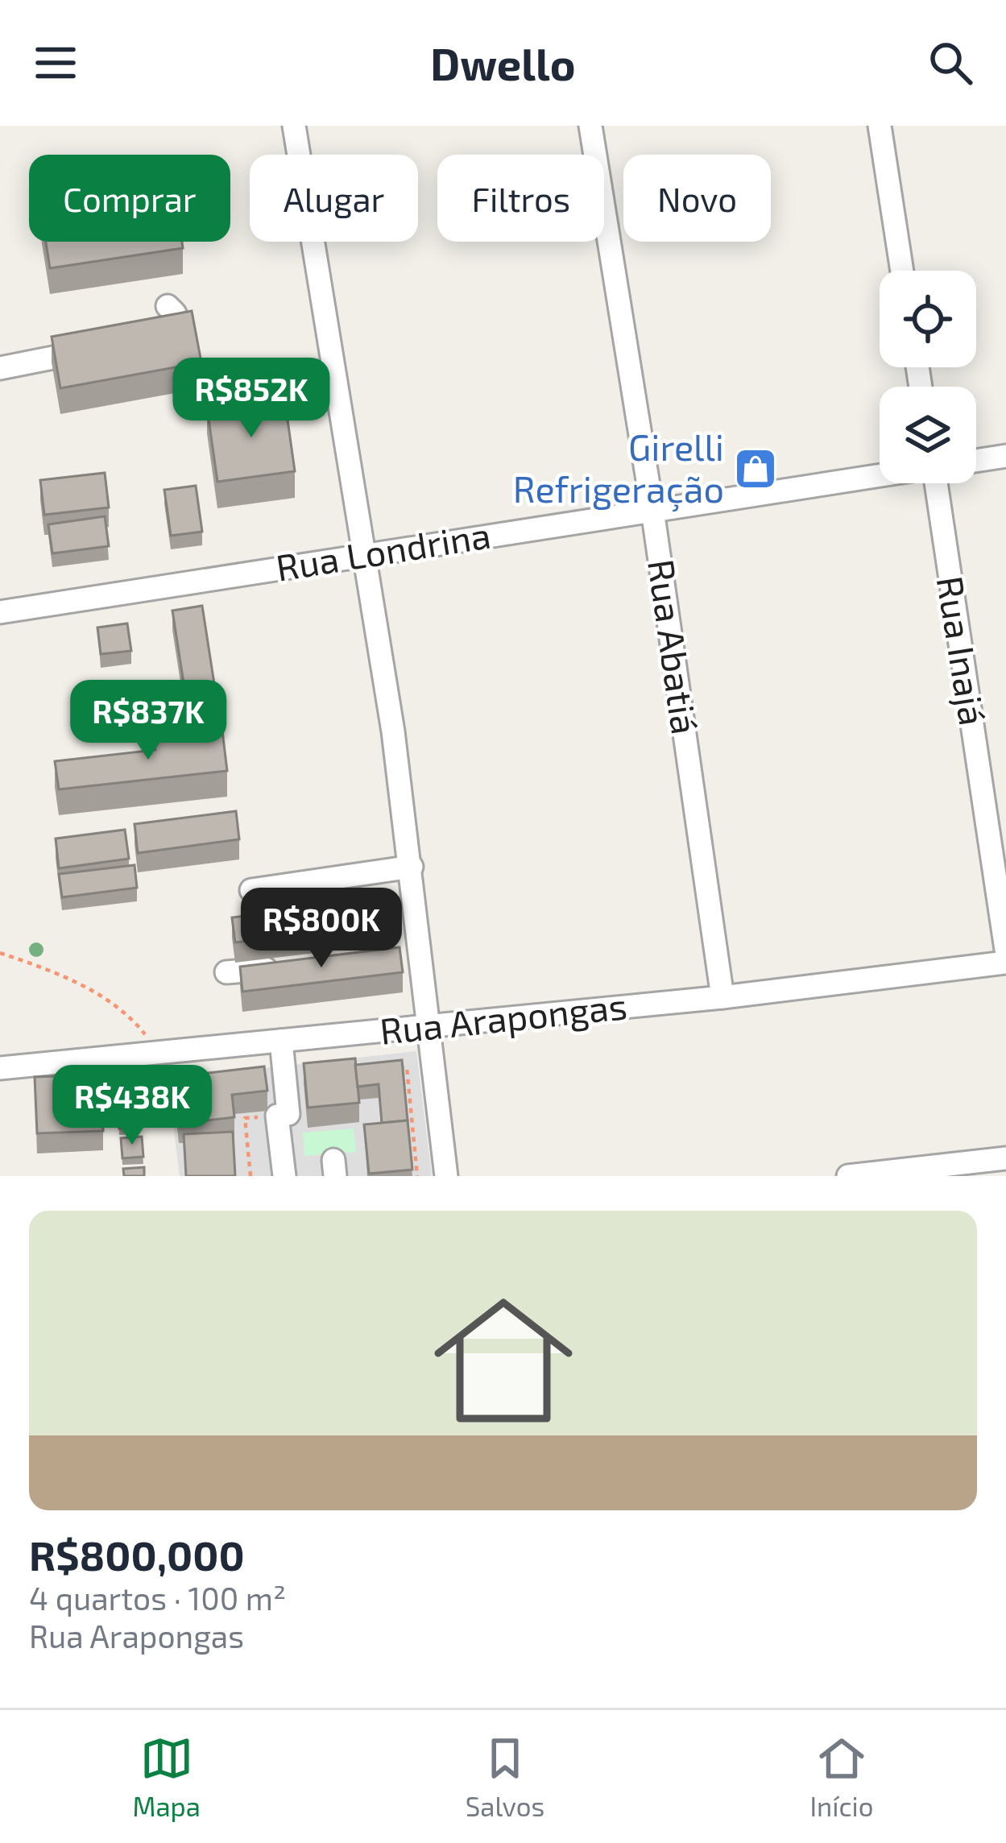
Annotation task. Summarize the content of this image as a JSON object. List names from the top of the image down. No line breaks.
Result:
{"streets":{"street":["Rua Londrina","Rua Abatiá","Rua Inajá","Rua Arapongas"]},"crossings":[["Rua Londrina","Rua Abatiá"],["Rua Abatiá","Rua Arapongas"]],"places":{"shop":["Girelli Refrigeração"]},"page":{"header":"Dwello","chip":["Comprar","Alugar","Filtros","Novo"],"price":["R$852K","R$837K","R$800K","R$438K"],"list":[{"name":"R$800,000","note":"4 quartos · 100 m² · Rua Arapongas"}],"tabs":["Mapa","Salvos","Início"]}}
